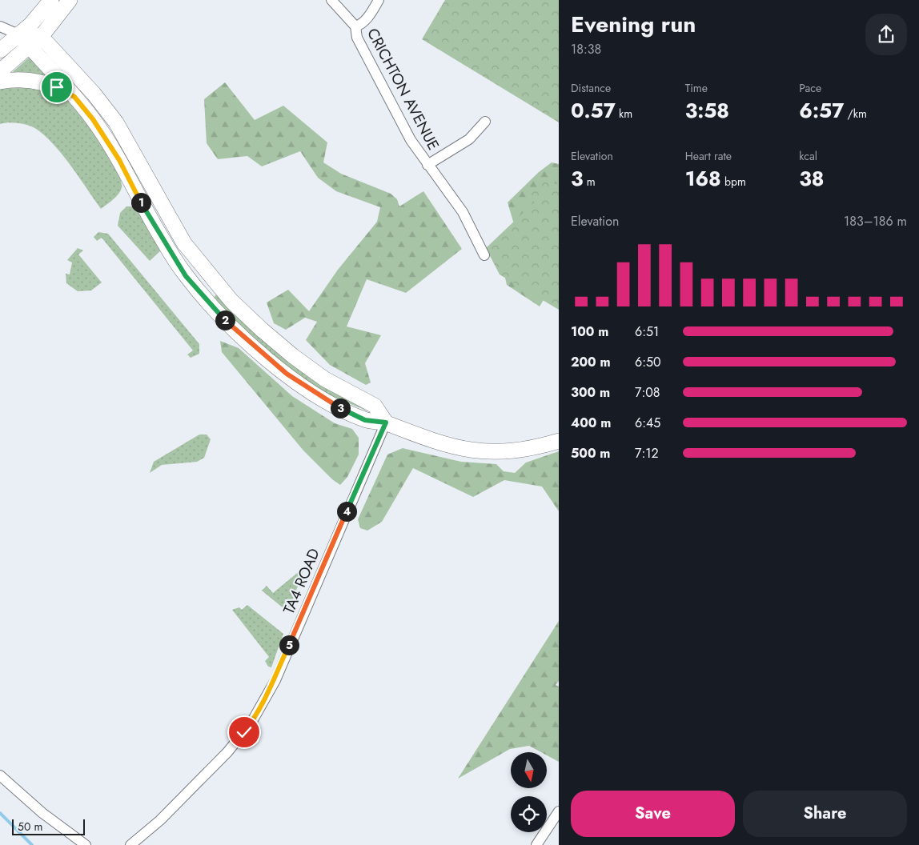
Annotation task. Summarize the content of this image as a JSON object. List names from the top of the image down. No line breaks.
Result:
{"streets":{"street":["CRICHTON AVENUE","TA4 ROAD"]},"scale_bar":"50 m","north":"bottom","page":{"heading":["Evening run","18:38"],"stats":[["Distance","0.57 km"],["Time","3:58"],["Pace","6:57 /km"],["Elevation","3 m"],["Heart rate","168 bpm"],["kcal","38"]],"pins":["1","2","3","4","5"],"chart":["Elevation","183–186 m"],"list":[{"name":"100 m","note":"6:51"},{"name":"200 m","note":"6:50"},{"name":"300 m","note":"7:08"},{"name":"400 m","note":"6:45"},{"name":"500 m","note":"7:12"}],"buttons":["Save","Share"],"scale":"50 m"}}
